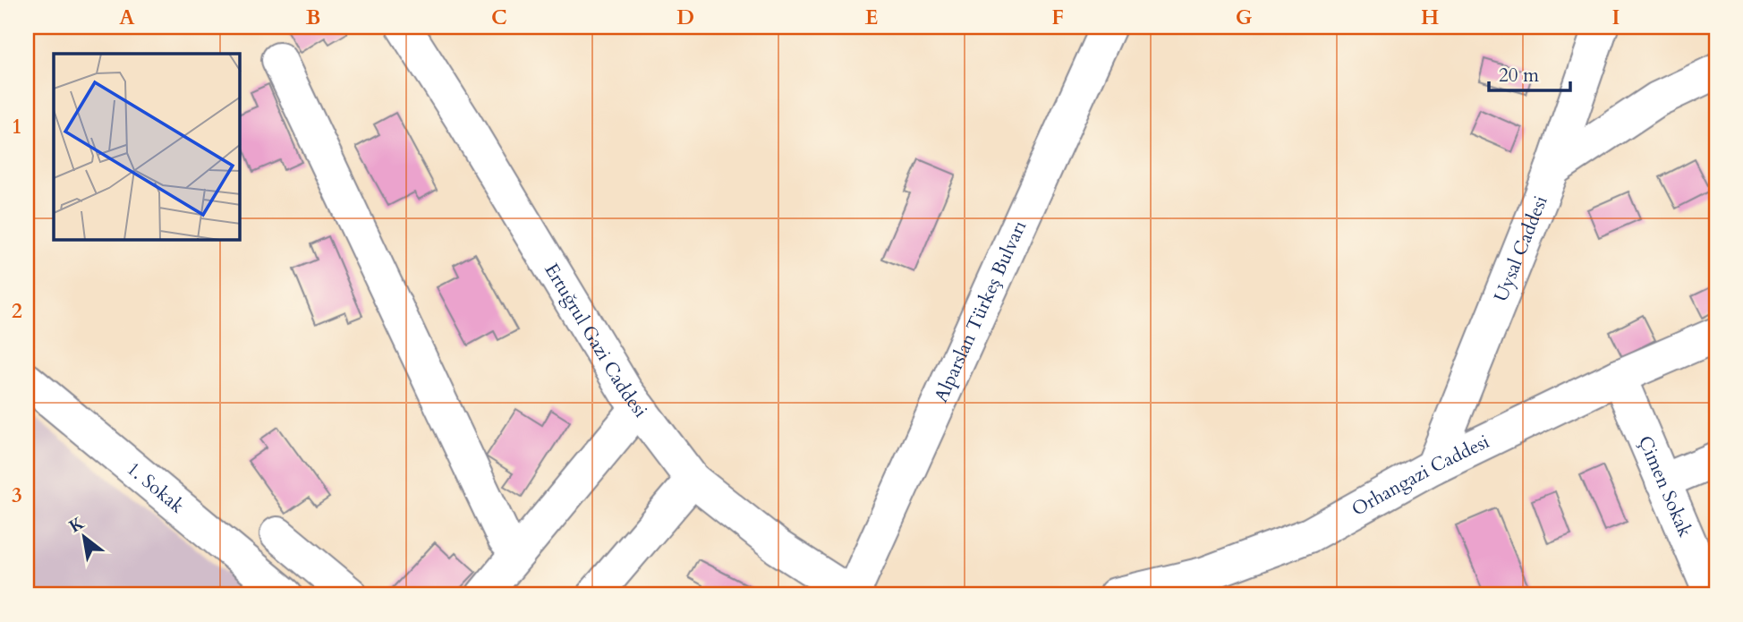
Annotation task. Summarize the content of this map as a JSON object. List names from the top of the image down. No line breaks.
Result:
{"streets":{"street":["Uysal Caddesi","Alparslan Türkeş Bulvarı","Ertuğrul Gazi Caddesi","Orhangazi Caddesi","Çimen Sokak","1. Sokak"]},"crossings":[["Uysal Caddesi","Orhangazi Caddesi"],["Alparslan Türkeş Bulvarı","Ertuğrul Gazi Caddesi"],["Orhangazi Caddesi","Çimen Sokak"]],"scale_bar":"20 m","north":"top left","grid":{"columns":["A","B","C","D","E","F","G","H","I"],"rows":["1","2","3"]}}
